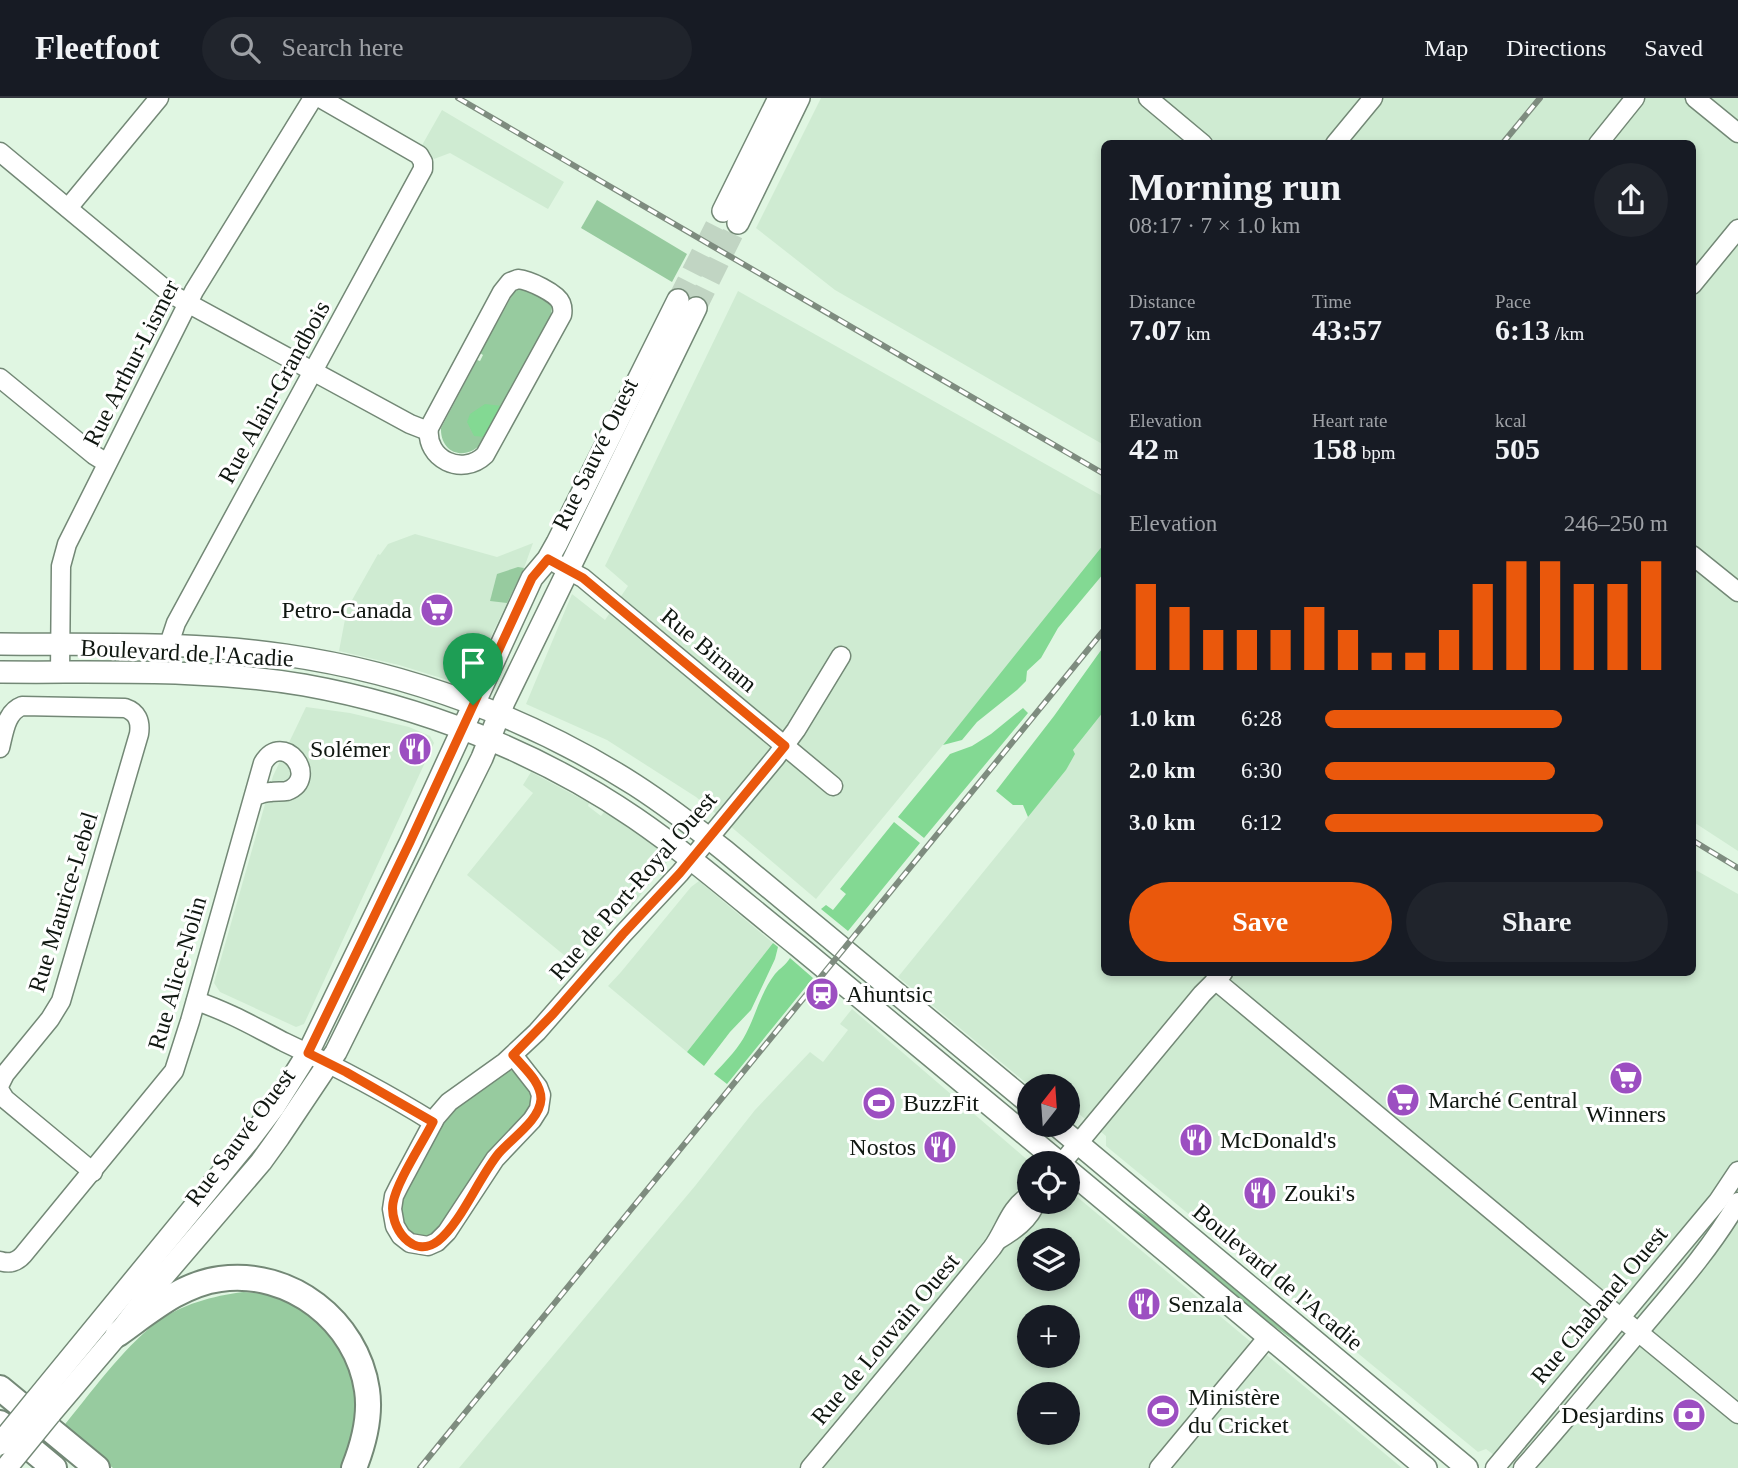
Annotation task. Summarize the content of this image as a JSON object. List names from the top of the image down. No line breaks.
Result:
{"streets":{"main road":["Rue Sauvé Ouest","Boulevard de l'Acadie"],"street":["Rue Arthur-Lismer","Rue Alain-Grandbois","Rue Birnam","Rue de Port-Royal Ouest","Rue Maurice-Lebel","Rue Alice-Nolin","Rue Chabanel Ouest","Rue de Louvain Ouest"]},"crossings":[["Rue Arthur-Lismer","Boulevard de l'Acadie"],["Rue Alain-Grandbois","Boulevard de l'Acadie"],["Rue Sauvé Ouest","Rue Birnam"],["Rue Sauvé Ouest","Boulevard de l'Acadie"],["Rue Birnam","Rue de Port-Royal Ouest"],["Boulevard de l'Acadie","Rue de Port-Royal Ouest"]],"places":{"supermarket":["Petro-Canada","Winners","Marché Central"],"restaurant":["Solémer","McDonald's","Nostos","Zouki's","Senzala"],"station":["Ahuntsic"],"sports":["BuzzFit","Ministère du Cricket"],"bank":["Desjardins"]},"north":"top","page":{"header":"Fleetfoot","search":"Search here","nav":["Map","Directions","Saved"],"heading":["Morning run","08:17 · 7 × 1.0 km"],"stats":[["Distance","7.07 km"],["Time","43:57"],["Pace","6:13 /km"],["Elevation","42 m"],["Heart rate","158 bpm"],["kcal","505"]],"chart":["Elevation","246–250 m"],"list":[{"name":"1.0 km","note":"6:28"},{"name":"2.0 km","note":"6:30"},{"name":"3.0 km","note":"6:12"}],"buttons":["Save","Share"],"map_buttons":["+","−"]}}
